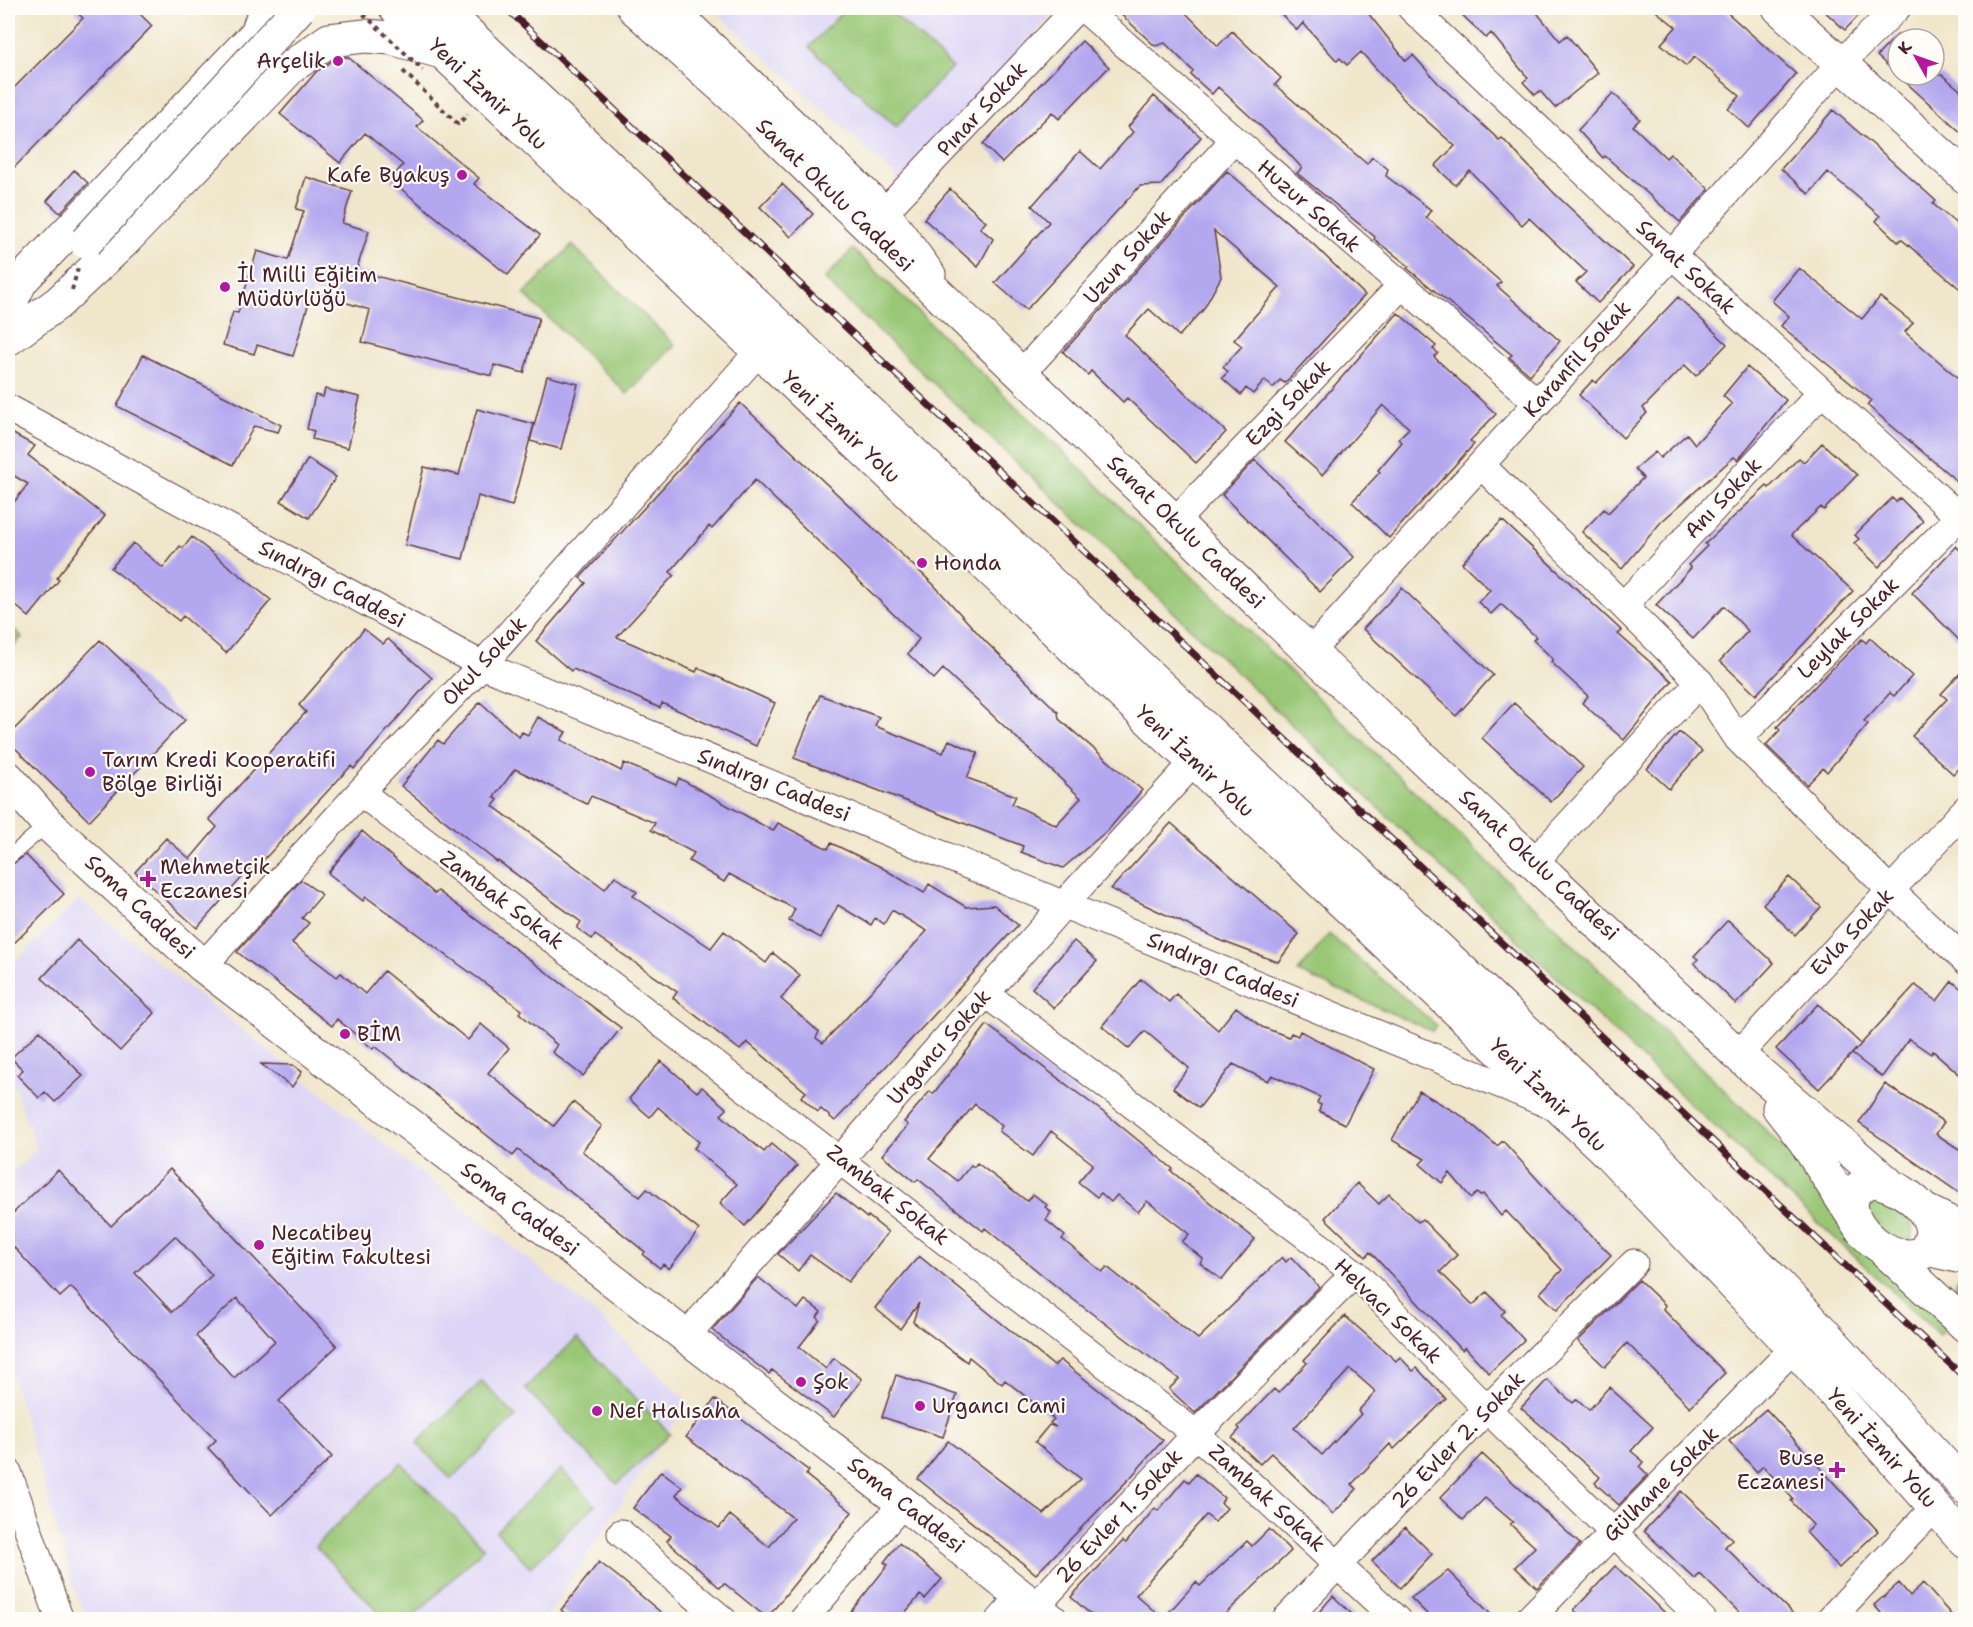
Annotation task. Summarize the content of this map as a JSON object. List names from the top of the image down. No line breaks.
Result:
{"streets":{"main road":["Yeni İzmir Yolu","Sanat Okulu Caddesi","Soma Caddesi"],"street":["Pınar Sokak","Huzur Sokak","Uzun Sokak","Sanat Sokak","Karanfil Sokak","Ezgi Sokak","Anı Sokak","Sındırgı Caddesi","Leylak Sokak","Okul Sokak","Zambak Sokak","Evla Sokak","Urgancı Sokak","Helvacı Sokak","26 Evler 2. Sokak","Gülhane Sokak","26 Evler 1. Sokak"]},"crossings":[["Yeni İzmir Yolu","Sındırgı Caddesi"],["Yeni İzmir Yolu","Okul Sokak"],["Yeni İzmir Yolu","Urgancı Sokak"],["Yeni İzmir Yolu","Gülhane Sokak"],["Pınar Sokak","Sanat Okulu Caddesi"],["Sanat Okulu Caddesi","Uzun Sokak"],["Sanat Okulu Caddesi","Karanfil Sokak"],["Sanat Okulu Caddesi","Ezgi Sokak"],["Sanat Okulu Caddesi","Evla Sokak"],["Huzur Sokak","Uzun Sokak"],["Huzur Sokak","Karanfil Sokak"],["Huzur Sokak","Ezgi Sokak"],["Sanat Sokak","Karanfil Sokak"],["Sanat Sokak","Anı Sokak"],["Sanat Sokak","Leylak Sokak"],["Sındırgı Caddesi","Okul Sokak"],["Sındırgı Caddesi","Urgancı Sokak"],["Okul Sokak","Zambak Sokak"],["Okul Sokak","Soma Caddesi"],["Zambak Sokak","Urgancı Sokak"],["Zambak Sokak","26 Evler 2. Sokak"],["Zambak Sokak","26 Evler 1. Sokak"],["Soma Caddesi","Urgancı Sokak"],["Soma Caddesi","26 Evler 1. Sokak"],["Urgancı Sokak","Helvacı Sokak"],["Helvacı Sokak","26 Evler 2. Sokak"],["Helvacı Sokak","Gülhane Sokak"],["Helvacı Sokak","26 Evler 1. Sokak"]],"places":{"other":["Arçelik","Kafe Byakuş","İl Milli Eğitim Müdürlüğü","Honda","Tarım Kredi Kooperatifi Bölge Birliği","BİM","Necatibey Eğitim Fakultesi","Şok","Urgancı Cami","Nef Halısaha"],"health":["Mehmetçik Eczanesi","Buse Eczanesi"]},"north":"top left"}
